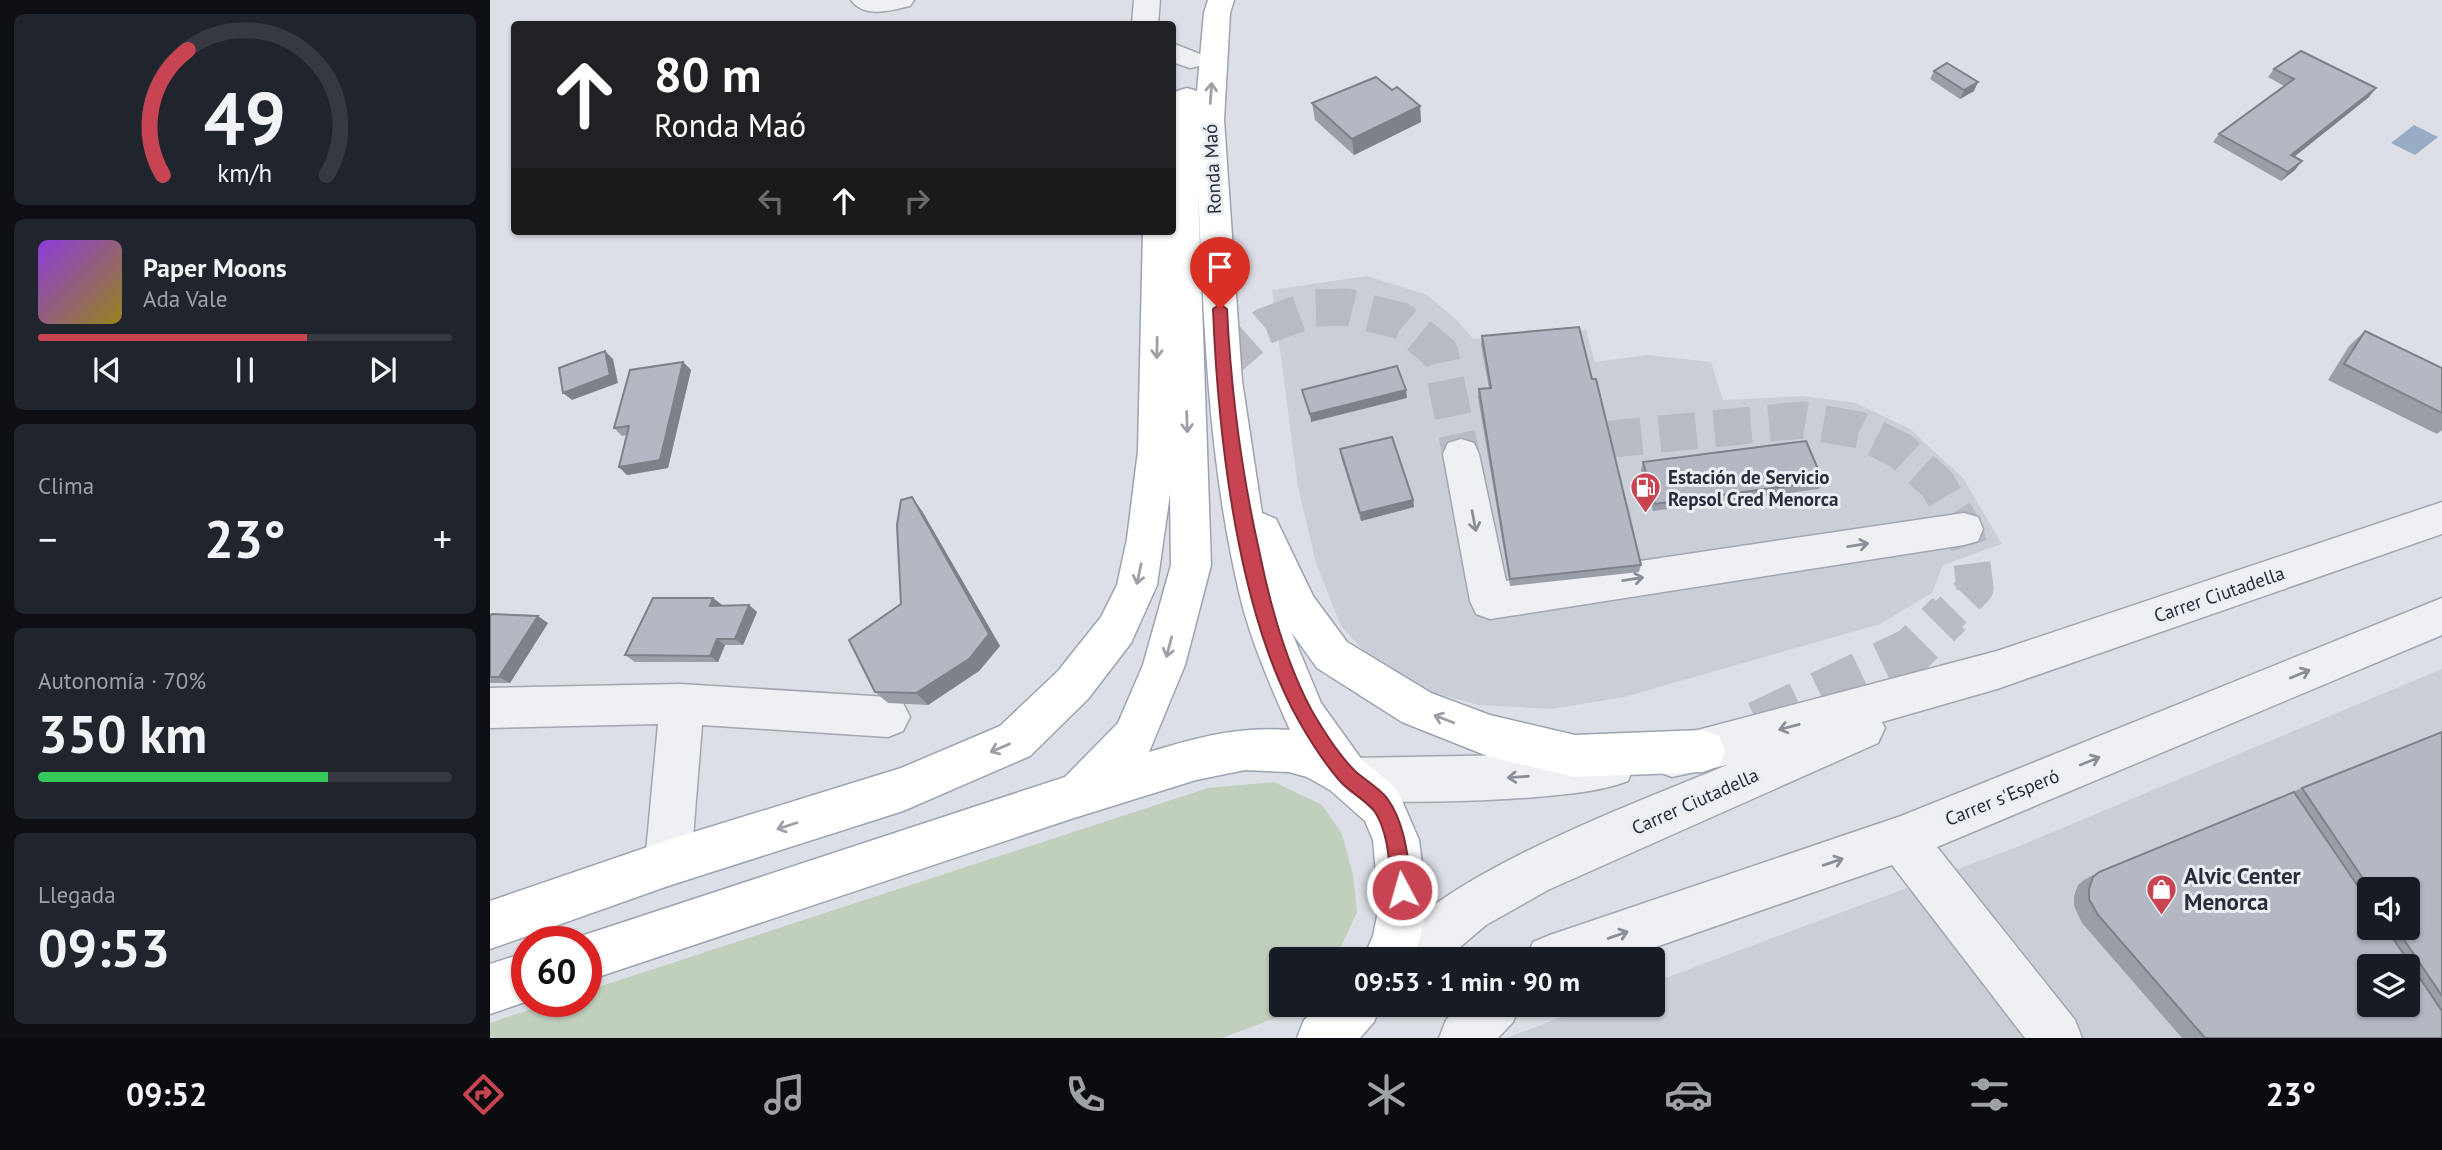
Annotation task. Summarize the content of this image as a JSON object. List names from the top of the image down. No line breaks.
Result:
{"streets":{"main road":["Ronda Maó"],"street":["Carrer Ciutadella","Carrer s'Esperó"]},"one_way":["Carrer s'Esperó"],"places":{"fuel station":["Estación de Servicio Repsol Cred Menorca"],"shop":["Alvic Center Menorca"]},"page":{"turn":["80 m","Ronda Maó"],"song":["Paper Moons","Ada Vale"],"tile":["Clima",["Autonomía · 70%","350 km"],["Llegada","09:53"]],"heat":["−","23°","+"],"limit":"60","trip":"09:53 · 1 min · 90 m","tabs":["09:52","23°"],"gauge":["49","km/h"]}}
